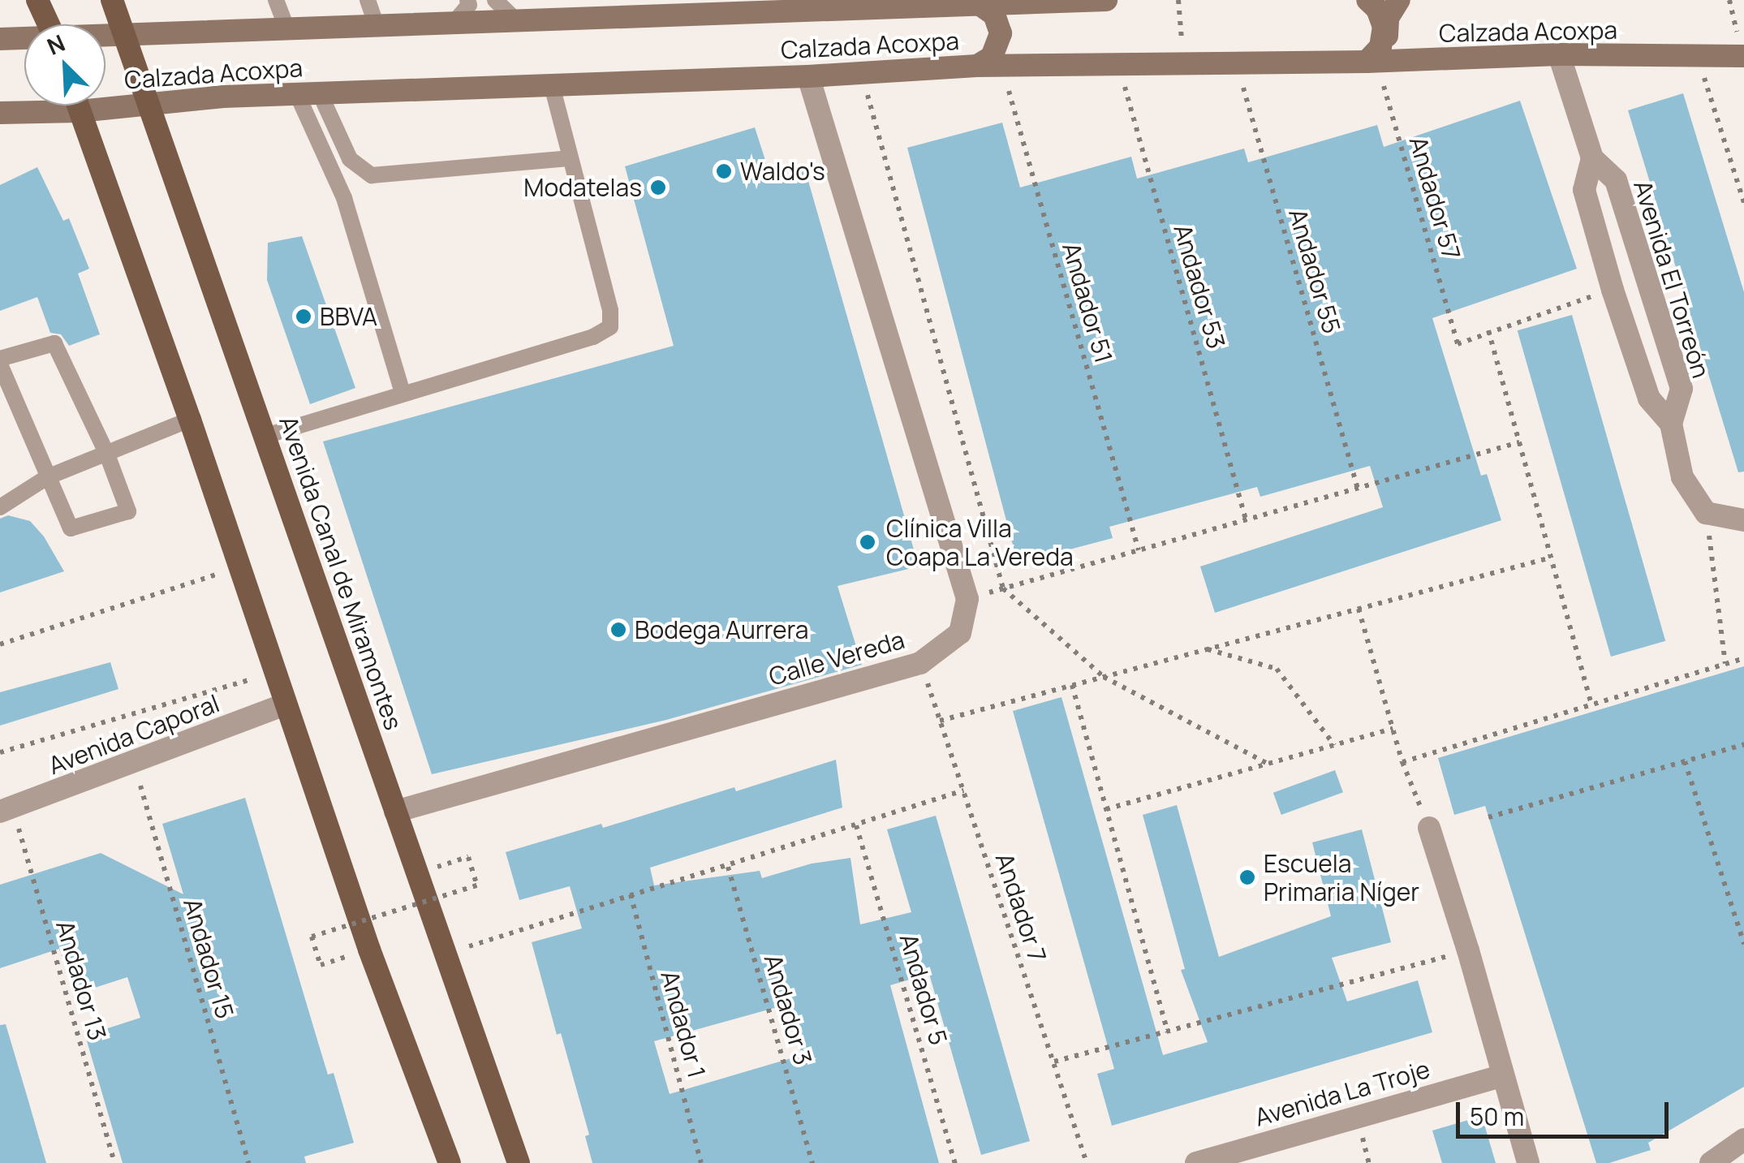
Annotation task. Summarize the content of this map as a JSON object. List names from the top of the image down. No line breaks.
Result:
{"streets":{"main road":["Calzada Acoxpa","Avenida Canal de Miramontes"],"street":["Avenida El Torreón","Calle Vereda","Avenida Caporal","Avenida La Troje"],"path":["Andador 57","Andador 55","Andador 53","Andador 51","Andador 7","Andador 15","Andador 13","Andador 5","Andador 3","Andador 1"]},"crossings":[["Calzada Acoxpa","Andador 57"],["Calzada Acoxpa","Andador 55"],["Calzada Acoxpa","Avenida El Torreón"],["Calzada Acoxpa","Andador 53"],["Calzada Acoxpa","Andador 51"],["Calzada Acoxpa","Avenida Canal de Miramontes"],["Avenida Canal de Miramontes","Calle Vereda"],["Calle Vereda","Andador 7"],["Avenida Caporal","Andador 15"],["Avenida Caporal","Andador 13"]],"places":["Waldo's","Modatelas","BBVA","Clínica Villa Coapa La Vereda","Bodega Aurrera","Escuela Primaria Níger"],"scale_bar":"50 m","north":"top left"}
